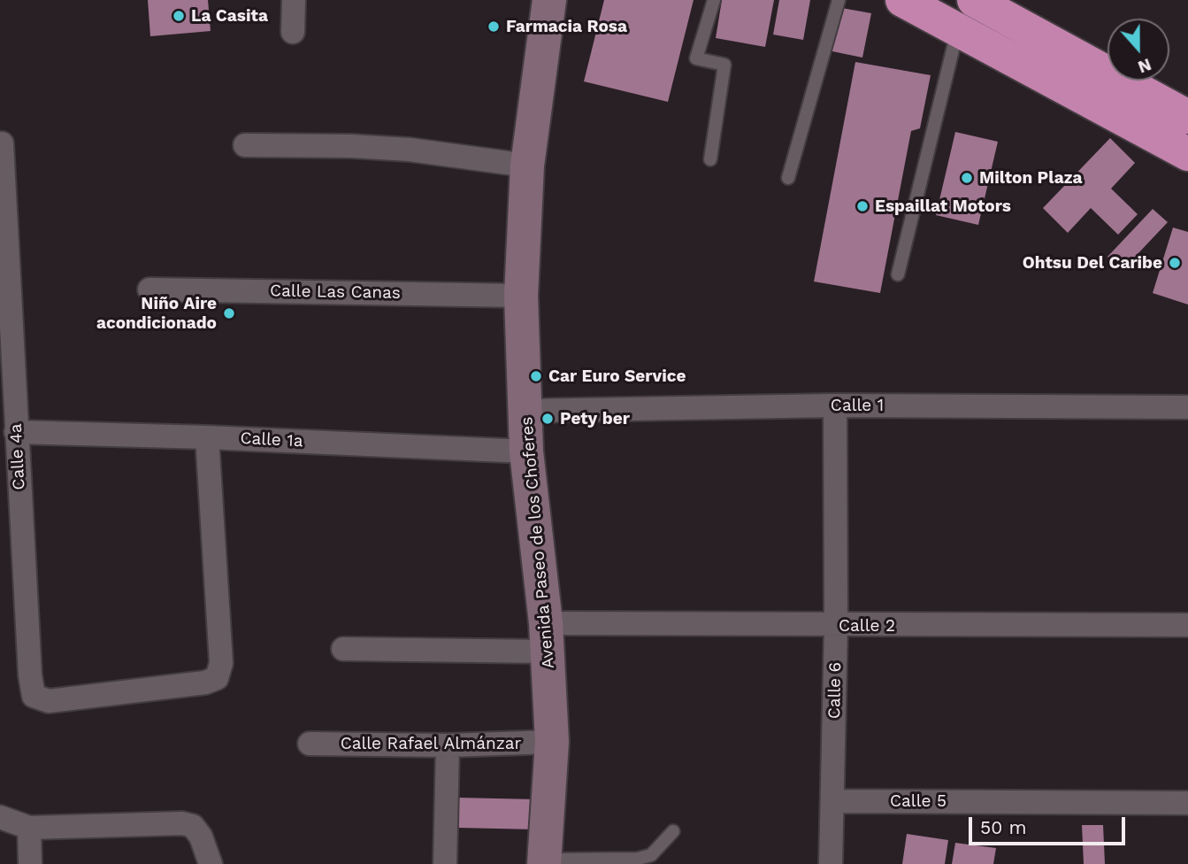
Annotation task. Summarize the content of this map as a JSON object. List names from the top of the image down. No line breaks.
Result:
{"streets":{"street":["Calle Las Canas","Calle 1","Calle 1a","Calle 4a","Avenida Paseo de los Choferes","Calle 2","Calle 6","Calle Rafael Almánzar","Calle 5"]},"crossings":[["Calle Las Canas","Avenida Paseo de los Choferes"],["Calle 1","Avenida Paseo de los Choferes"],["Calle 1","Calle 6"],["Calle 1a","Calle 4a"],["Calle 1a","Avenida Paseo de los Choferes"],["Avenida Paseo de los Choferes","Calle 2"],["Avenida Paseo de los Choferes","Calle Rafael Almánzar"],["Calle 2","Calle 6"],["Calle 6","Calle 5"]],"places":["La Casita","Farmacia Rosa","Milton Plaza","Espaillat Motors","Ohtsu Del Caribe","Niño Aire acondicionado","Car Euro Service","Pety ber"],"scale_bar":"50 m","north":"bottom"}
